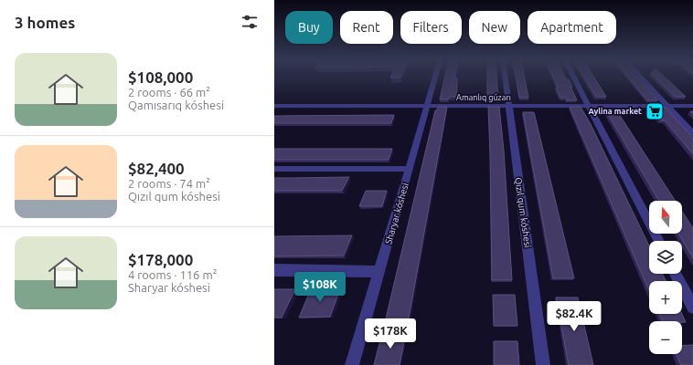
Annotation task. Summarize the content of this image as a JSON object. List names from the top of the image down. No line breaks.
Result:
{"streets":{"street":["Amanlıq gúzarı","Qızıl qum kóshesi","Sharyar kóshesi"]},"crossings":[["Amanlıq gúzarı","Qızıl qum kóshesi"],["Amanlıq gúzarı","Sharyar kóshesi"]],"places":{"supermarket":["Aylina market"]},"north":"top","page":{"heading":"3 homes","chip":["Buy","Rent","Filters","New","Apartment"],"list":[{"name":"$108,000","note":"2 rooms · 66 m² · Qamısarıq kóshesi"},{"name":"$82,400","note":"2 rooms · 74 m² · Qızıl qum kóshesi"},{"name":"$178,000","note":"4 rooms · 116 m² · Sharyar kóshesi"}],"map_buttons":["+","−"],"price":["$108K","$82.4K","$178K"]}}
